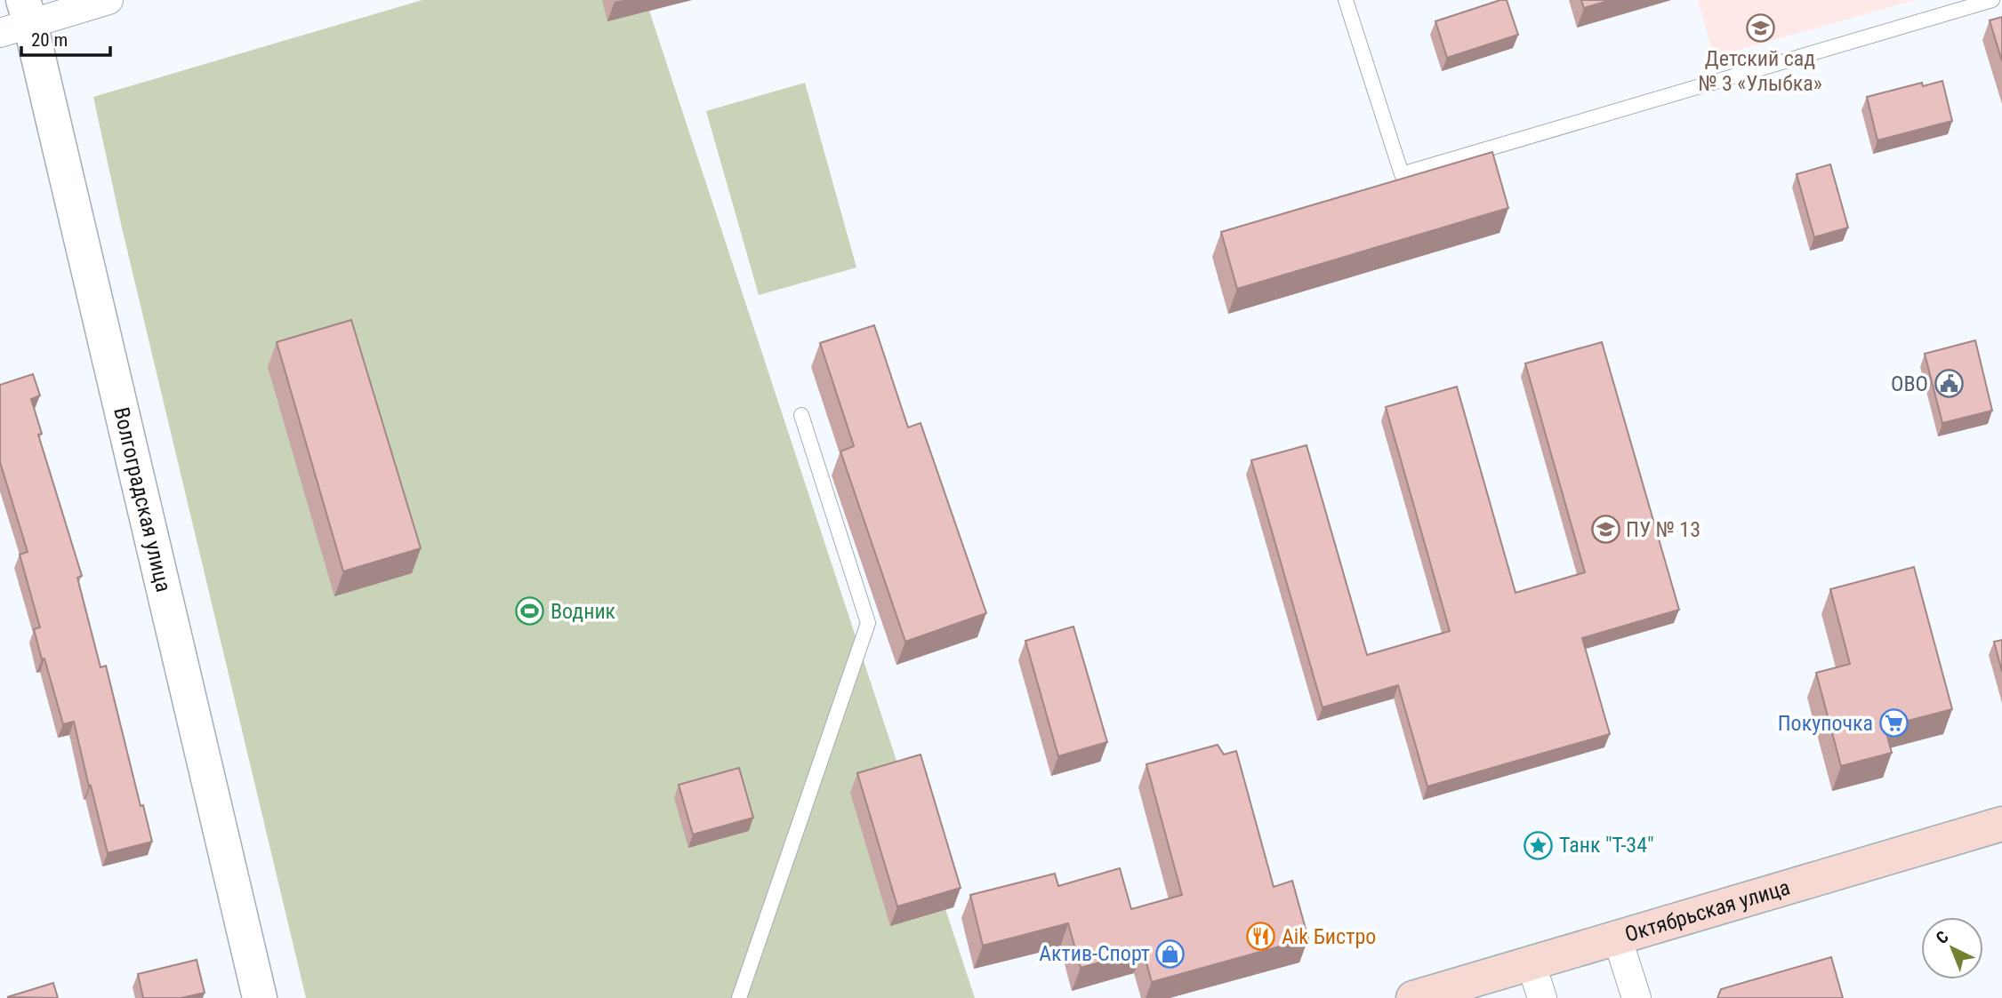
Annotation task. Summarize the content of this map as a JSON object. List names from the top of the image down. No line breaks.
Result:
{"streets":{"main road":["Октябрьская улица"],"street":["Волгоградская улица"]},"places":{"school or university":["Детский сад № 3 «Улыбка»","ПУ № 13"],"public building":["ОВО"],"sports":["Водник"],"supermarket":["Покупочка"],"place":["Танк \"Т-34\""],"restaurant":["Aik Бистро"],"shop":["Актив-Спорт"]},"scale_bar":"20 m","north":"top left"}
